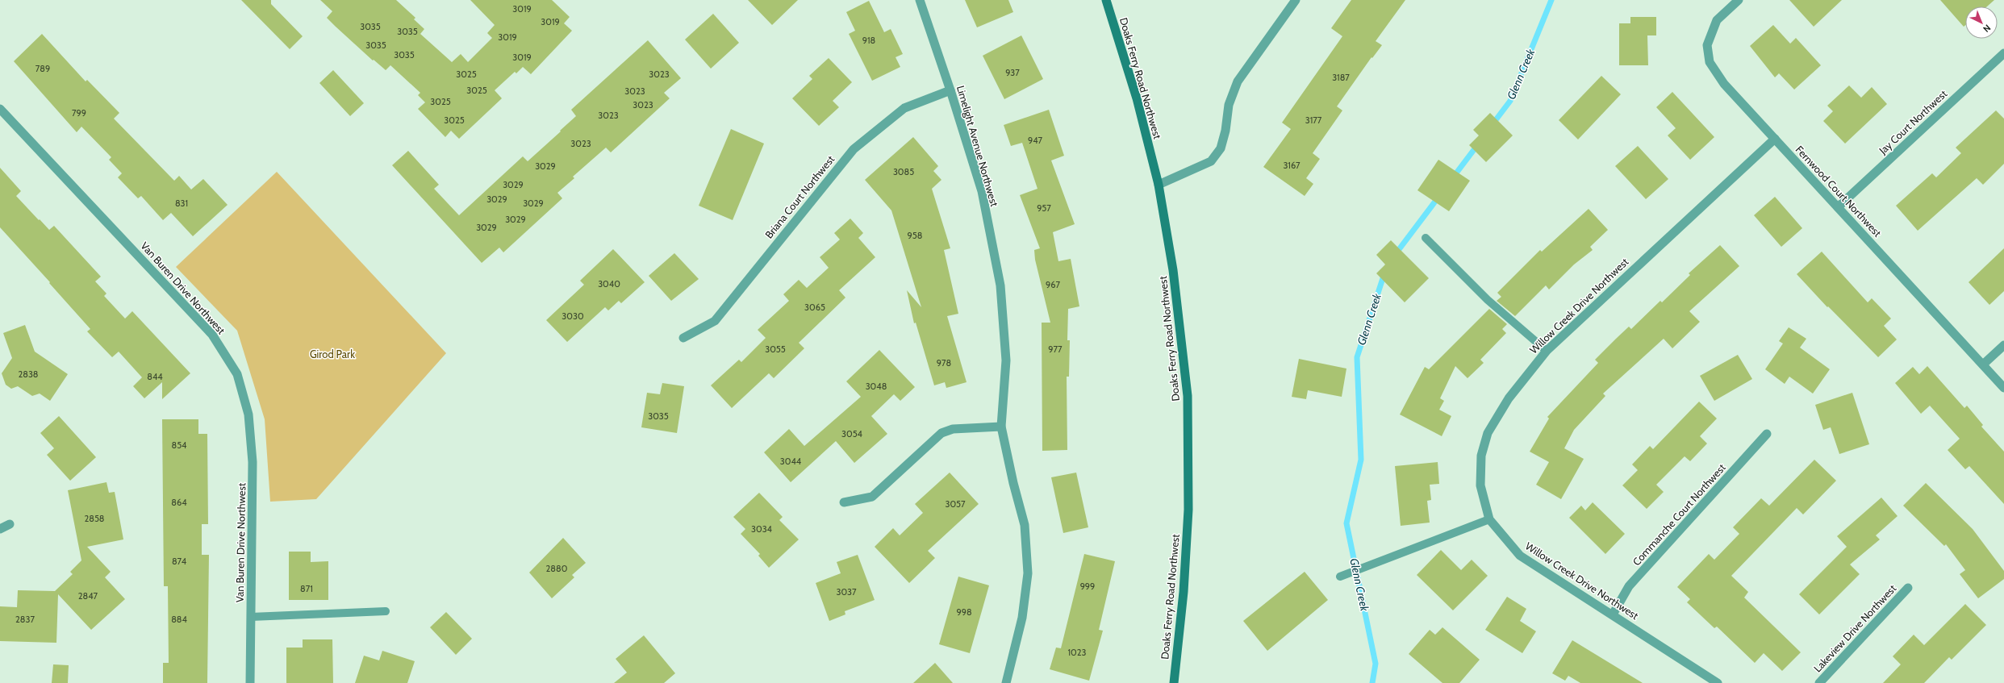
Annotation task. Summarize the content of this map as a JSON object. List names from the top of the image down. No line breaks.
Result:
{"streets":{"main road":["Doaks Ferry Road Northwest"],"street":["Jay Court Northwest","Limelight Avenue Northwest","Fernwood Court Northwest","Briana Court Northwest","Van Buren Drive Northwest","Willow Creek Drive Northwest","Commanche Court Northwest","Lakeview Drive Northwest"]},"crossings":[["Jay Court Northwest","Fernwood Court Northwest"],["Limelight Avenue Northwest","Briana Court Northwest"],["Fernwood Court Northwest","Willow Creek Drive Northwest"],["Willow Creek Drive Northwest","Commanche Court Northwest"]],"water":["Glenn Creek"],"parks":["Girod Park"],"house_numbers":["3019","3019","3035","3035","3019","918","3035","3035","3019","789","937","3025","3023","3187","3025","3023","3025","3023","799","3023","3025","3177","947","3023","3167","3029","3085","3029","3029","831","3029","957","3029","3029","958","3040","967","3065","3030","3055","977","978","2838","844","3048","3035","3054","854","3044","864","3057","2858","3034","874","2880","999","871","3037","2847","998","2837","884","1023"],"north":"bottom right"}
